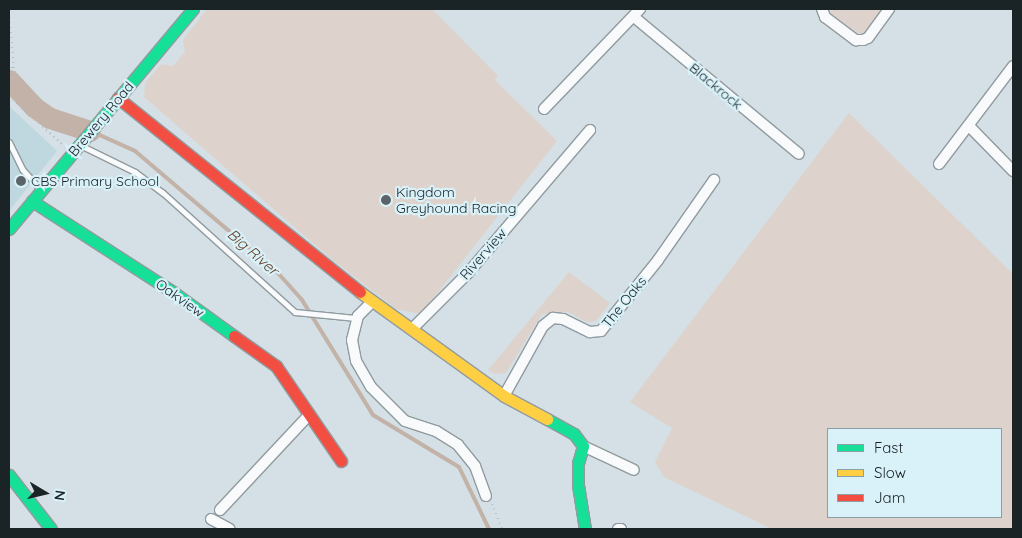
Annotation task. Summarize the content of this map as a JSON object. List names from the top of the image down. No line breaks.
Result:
{"streets":{"street":["Blackrock","Brewery Road","Riverview","Oakview","The Oaks"]},"crossings":[["Brewery Road","Oakview"]],"water":["Big River"],"places":["CBS Primary School","Kingdom Greyhound Racing"],"legend":["Fast","Slow","Jam"],"north":"right"}
